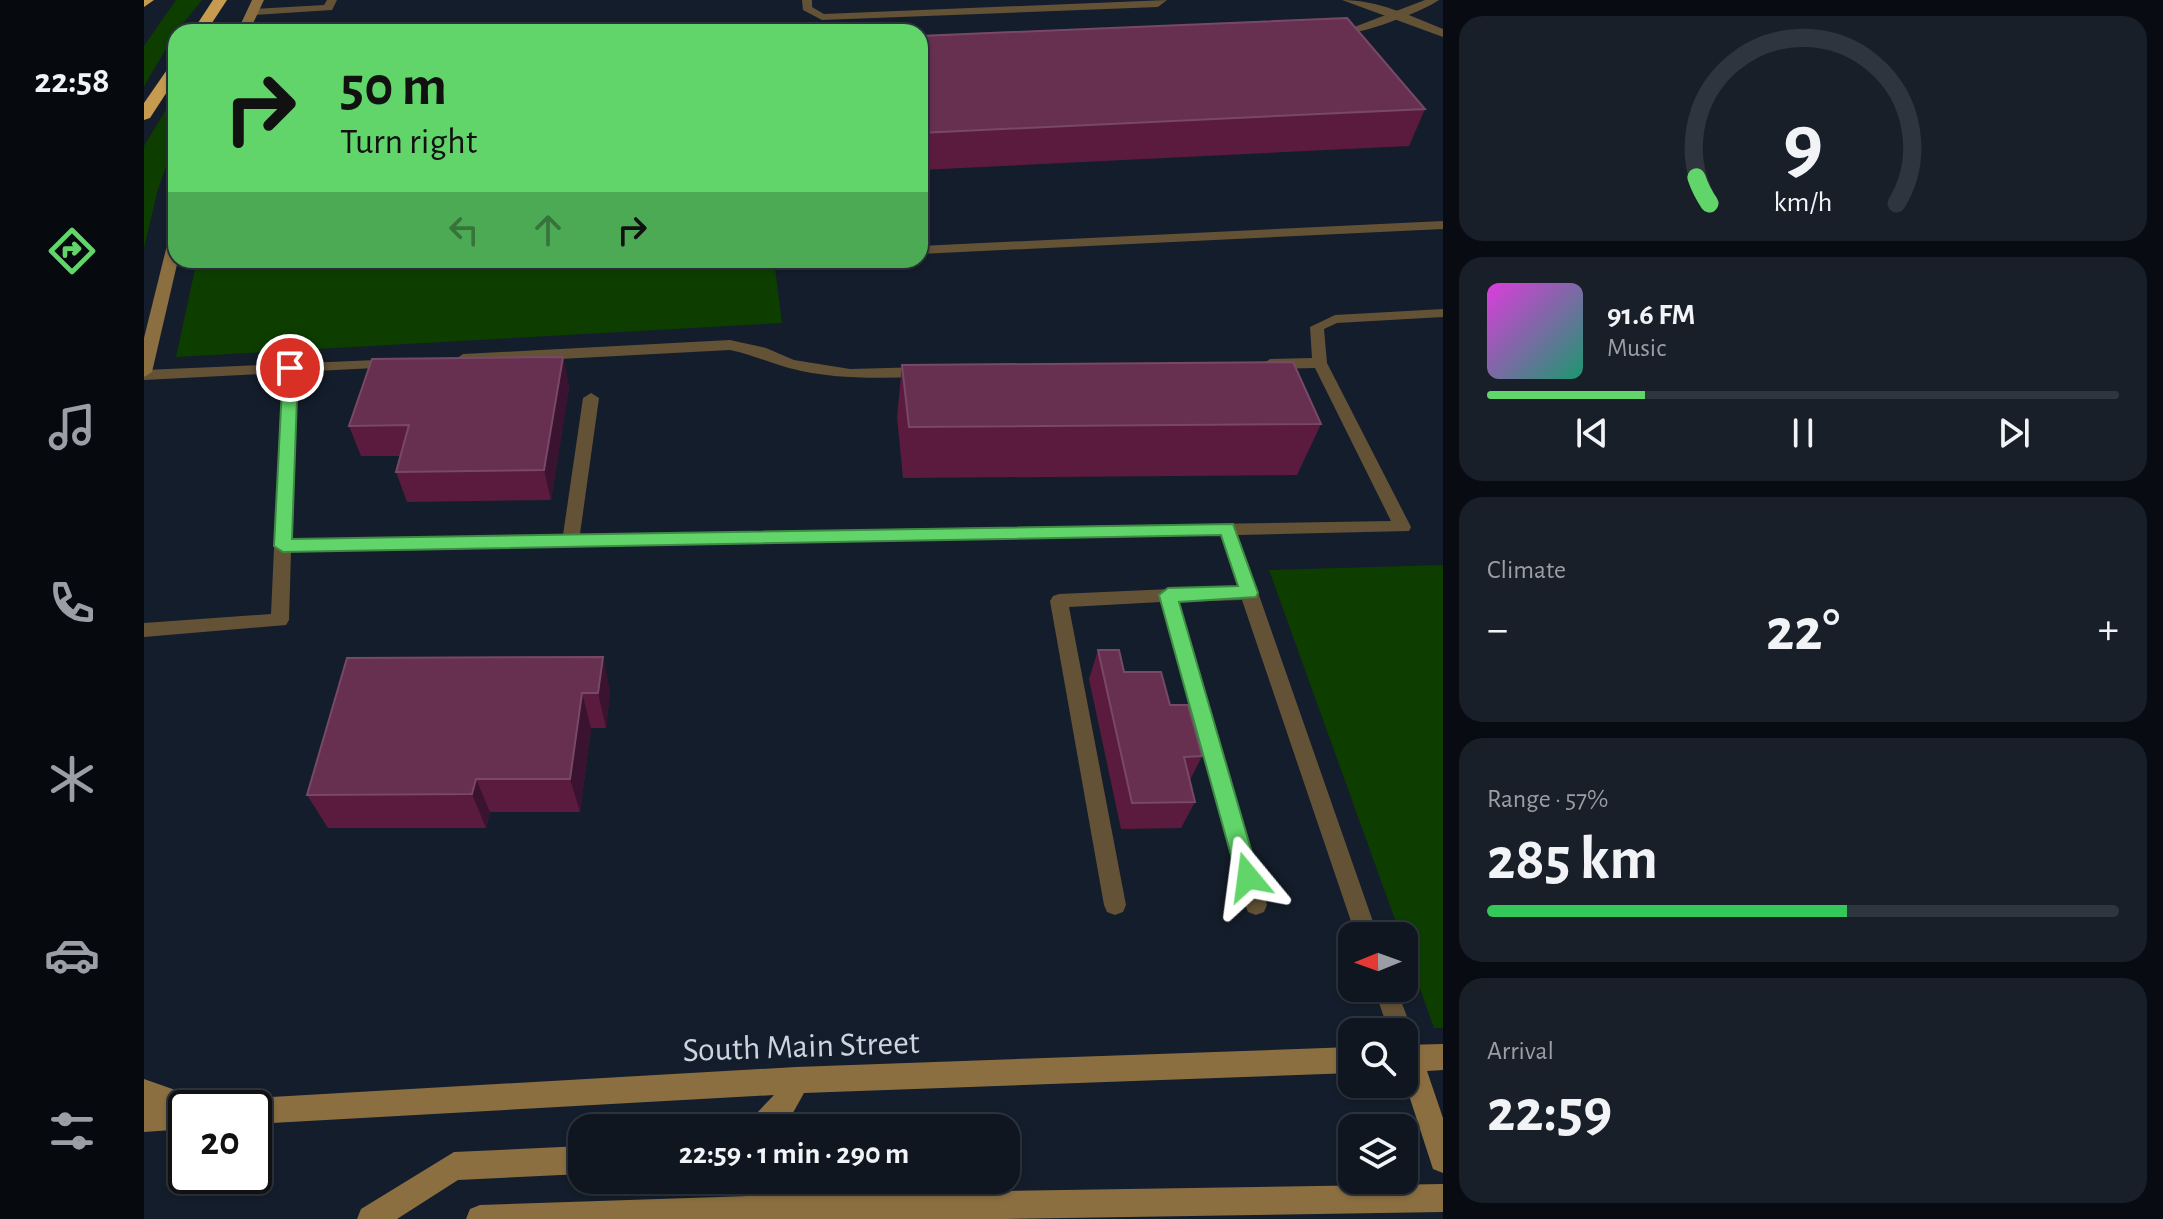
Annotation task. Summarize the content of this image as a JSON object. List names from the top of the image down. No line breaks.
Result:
{"streets":{"main road":["South Main Street"]},"north":"left","page":{"tabs":"22:58","turn":["50 m","Turn right"],"song":["91.6 FM","Music"],"tile":["Climate",["Range · 57%","285 km"],["Arrival","22:59"]],"heat":["−","22°","+"],"limit":"20","trip":"22:59 · 1 min · 290 m","gauge":["9","km/h"]}}
